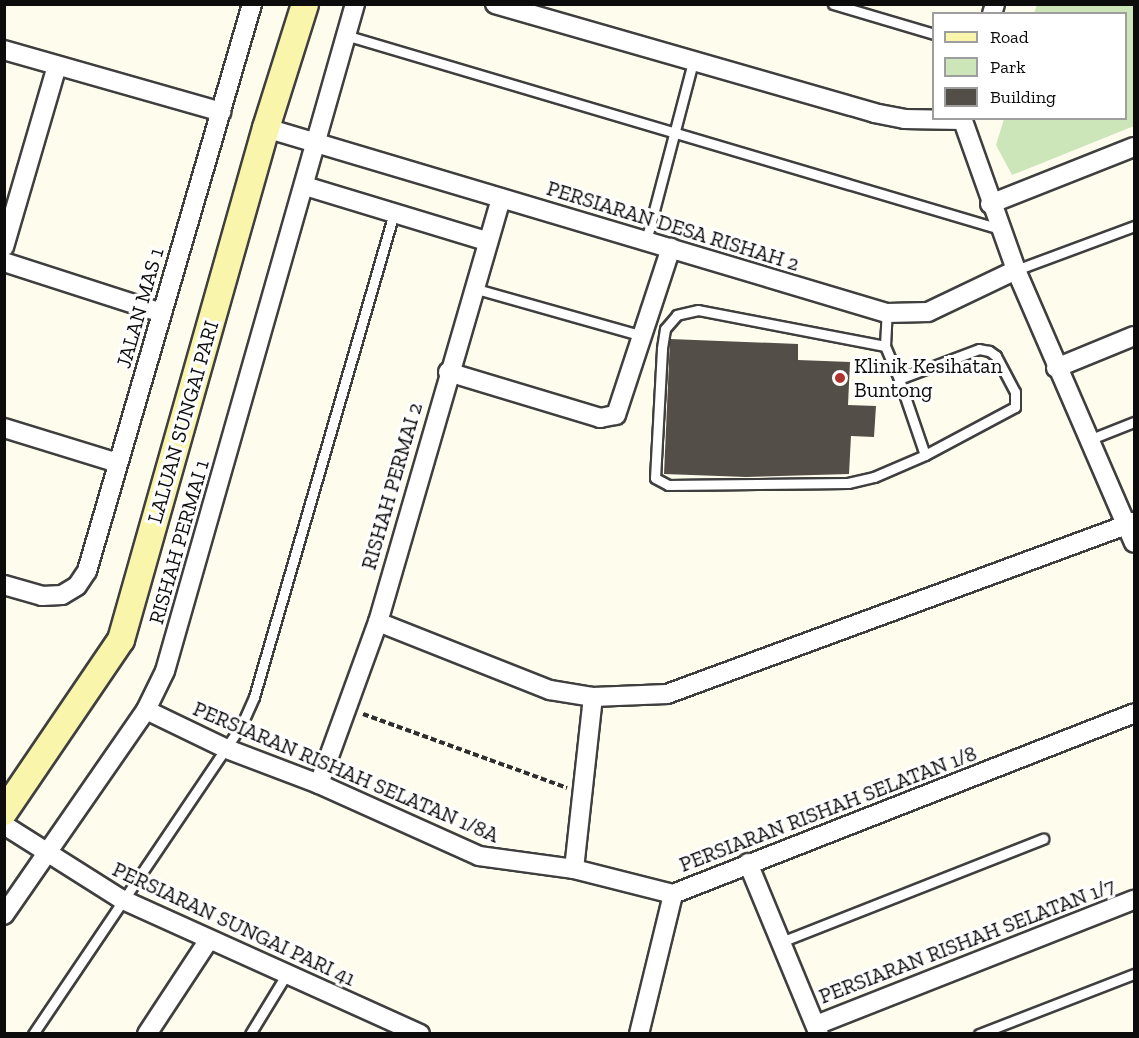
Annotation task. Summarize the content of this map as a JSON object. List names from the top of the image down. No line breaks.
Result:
{"streets":{"main road":["LALUAN SUNGAI PARI"],"street":["PERSIARAN DESA RISHAH 2","JALAN MAS 1","RISHAH PERMAI 2","RISHAH PERMAI 1","PERSIARAN RISHAH SELATAN 1/8A","PERSIARAN RISHAH SELATAN 1/8","PERSIARAN SUNGAI PARI 41","PERSIARAN RISHAH SELATAN 1/7"]},"crossings":[["PERSIARAN DESA RISHAH 2","LALUAN SUNGAI PARI"],["PERSIARAN DESA RISHAH 2","RISHAH PERMAI 2"],["PERSIARAN DESA RISHAH 2","RISHAH PERMAI 1"],["RISHAH PERMAI 2","PERSIARAN RISHAH SELATAN 1/8A"],["RISHAH PERMAI 1","PERSIARAN RISHAH SELATAN 1/8A"],["RISHAH PERMAI 1","PERSIARAN SUNGAI PARI 41"],["PERSIARAN RISHAH SELATAN 1/8A","PERSIARAN RISHAH SELATAN 1/8"]],"places":["Klinik Kesihatan Buntong"],"legend":["Road","Park","Building"]}
